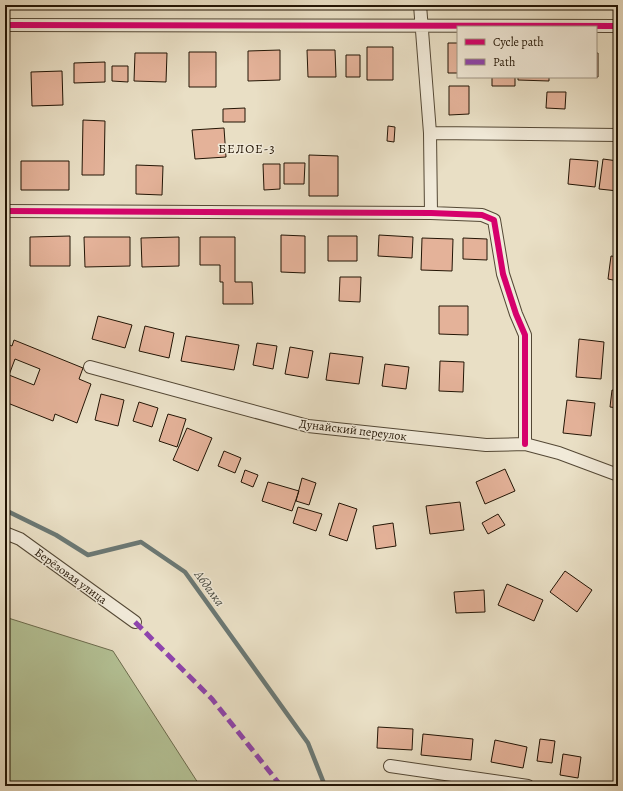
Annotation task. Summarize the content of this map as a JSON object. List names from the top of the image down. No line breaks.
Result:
{"streets":{"street":["Дунайский переулок","Берёзовая улица"]},"districts":["БЕЛОЕ-3"],"water":["Абдалка"],"legend":["Cycle path","Path"]}
